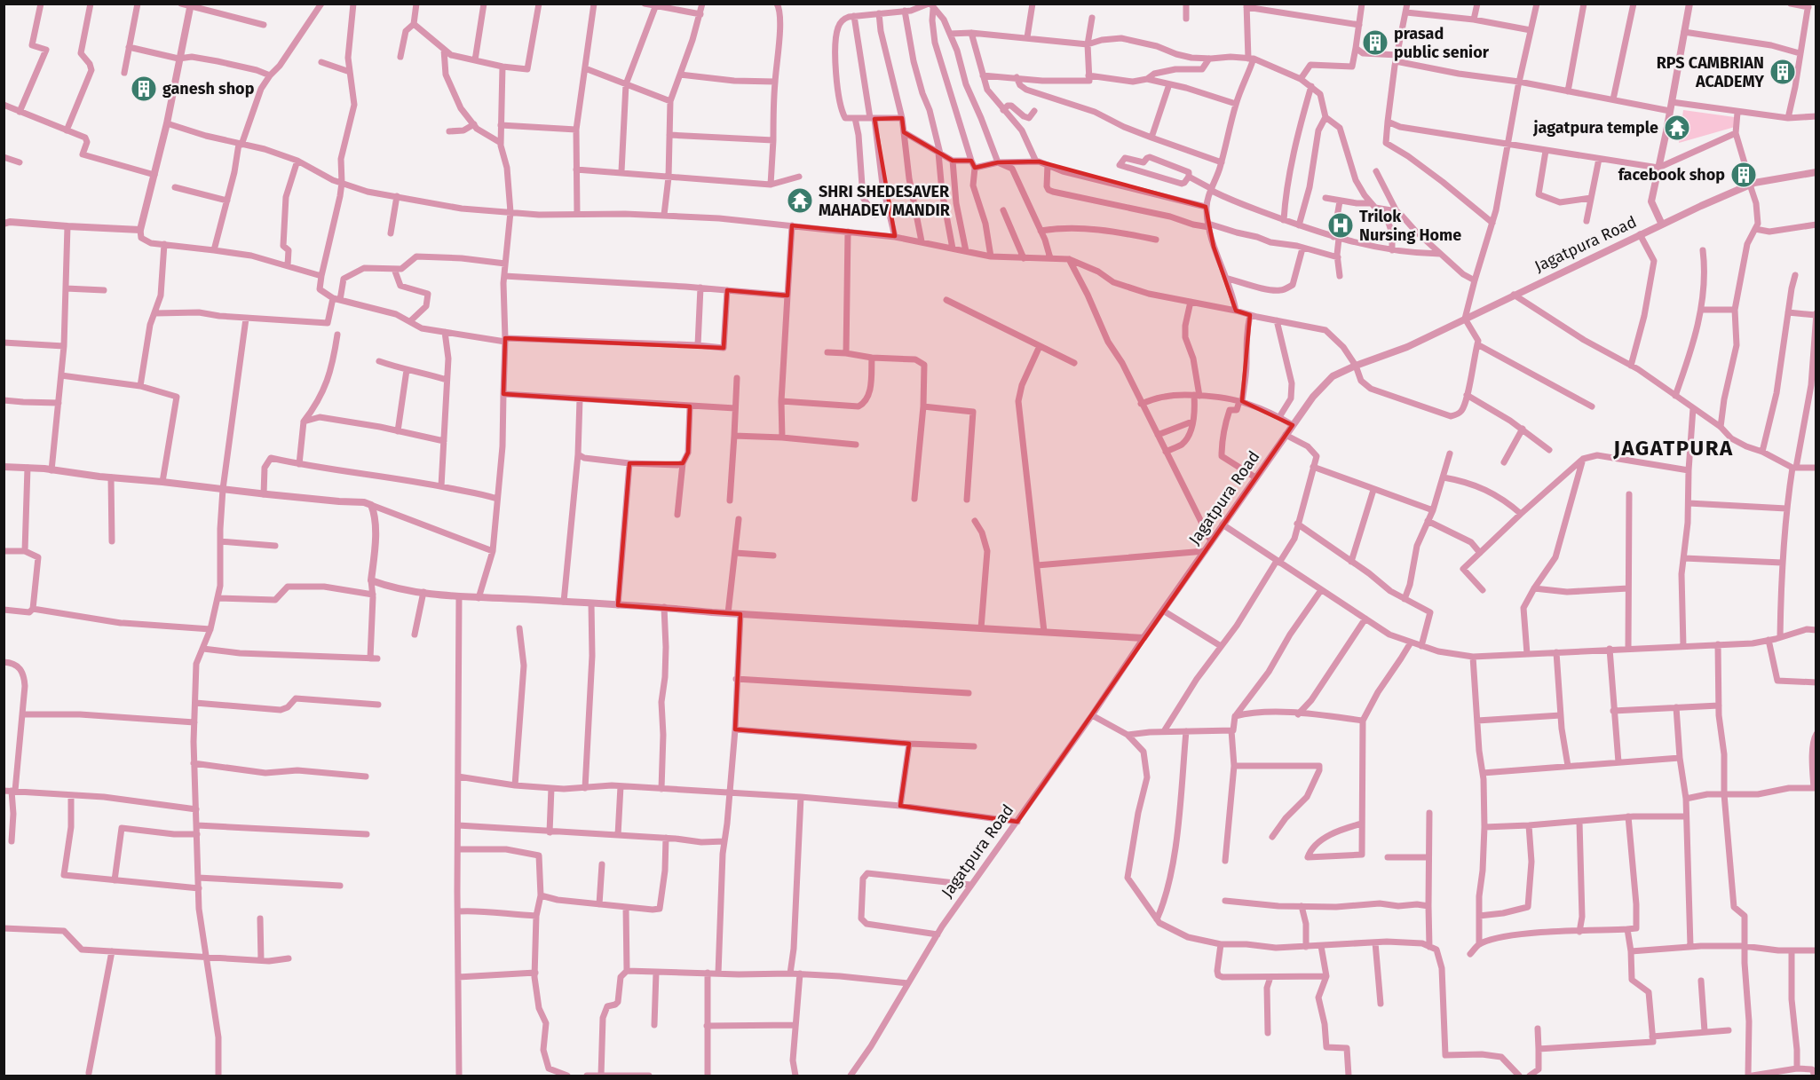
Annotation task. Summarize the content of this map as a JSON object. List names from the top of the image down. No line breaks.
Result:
{"streets":{"street":["Jagatpura Road"]},"districts":["JAGATPURA"],"places":{"building":["prasad public senior","RPS CAMBRIAN ACADEMY","ganesh shop","facebook shop"],"temple":["jagatpura temple","SHRI SHEDESAVER MAHADEV MANDIR"],"hospital":["Trilok Nursing Home"]}}
